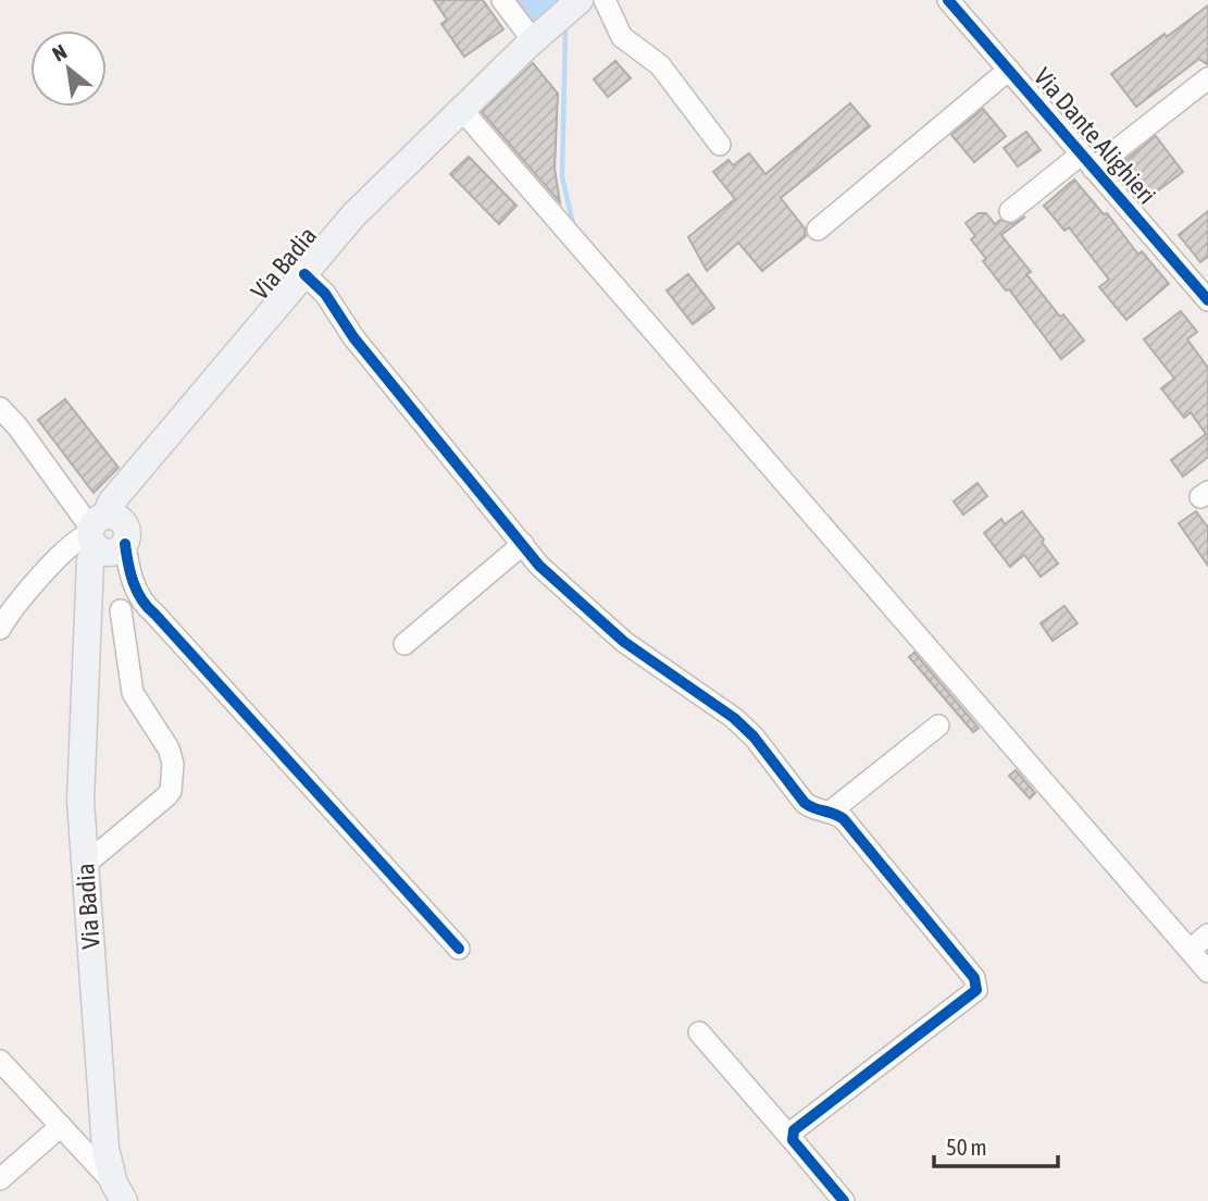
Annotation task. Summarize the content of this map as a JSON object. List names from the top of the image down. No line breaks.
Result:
{"streets":{"main road":["Via Badia"],"street":["Via Dante Alighieri"]},"scale_bar":"50 m","north":"top left"}
